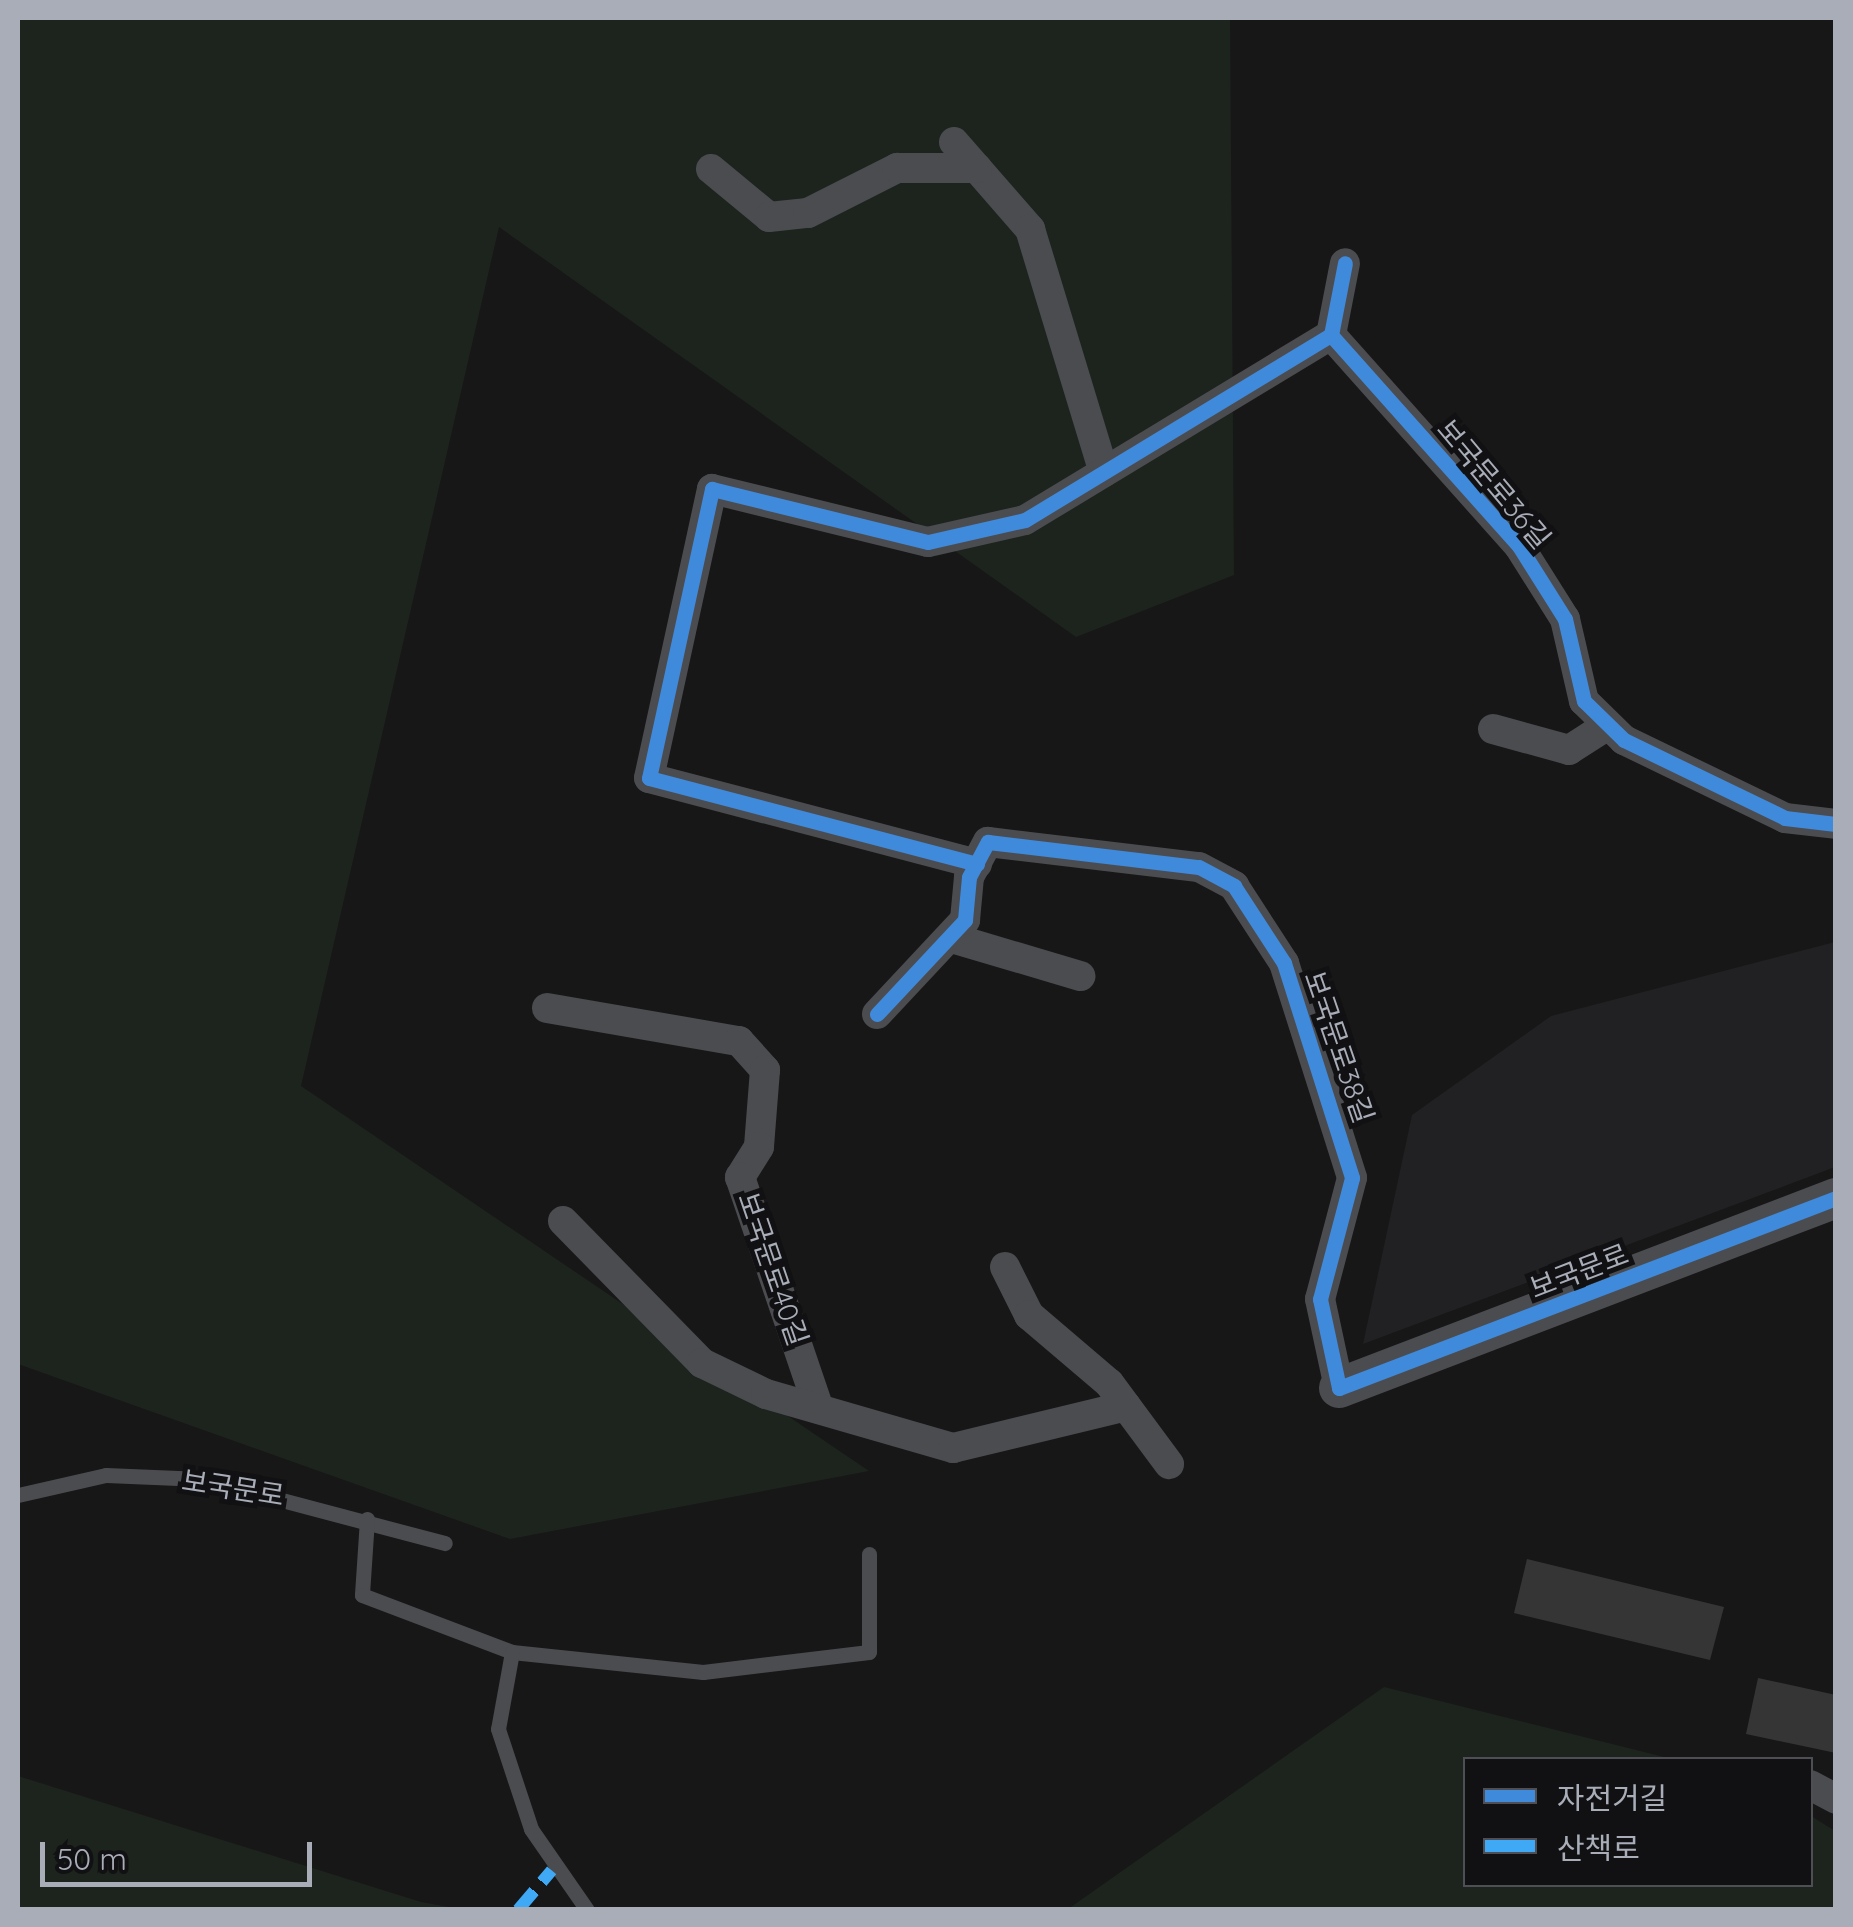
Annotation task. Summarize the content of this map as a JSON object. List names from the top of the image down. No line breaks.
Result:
{"streets":{"street":["보국문로36길","보국문로38길","보국문로40길","보국문로"]},"crossings":[["보국문로38길","보국문로"]],"legend":["자전거길","산책로"],"scale_bar":"50 m"}
